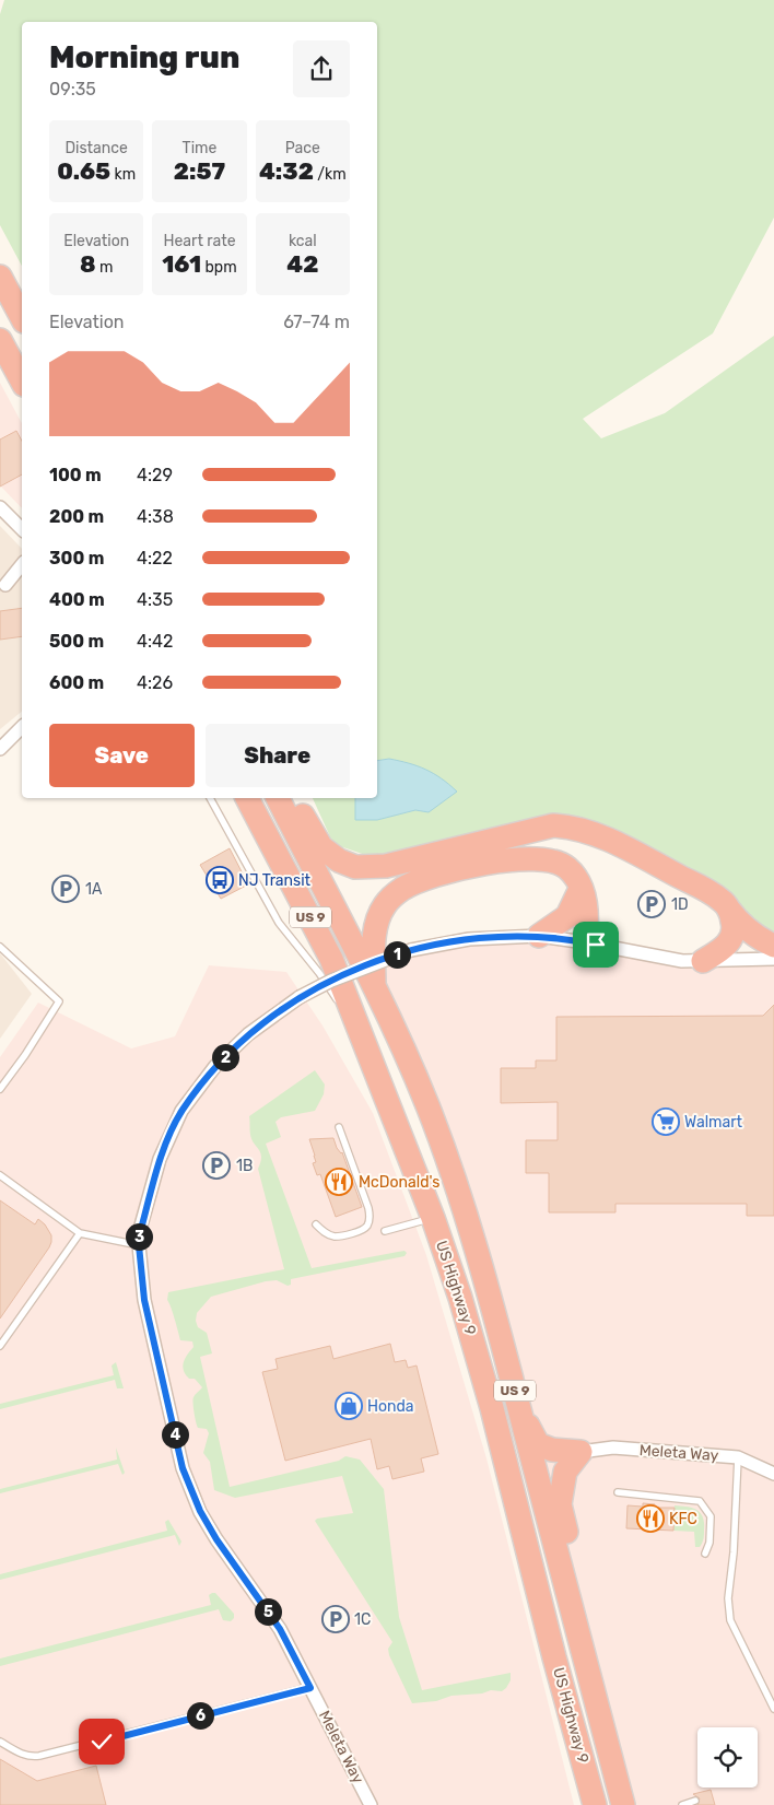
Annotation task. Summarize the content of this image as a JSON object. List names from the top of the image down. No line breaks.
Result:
{"streets":{"highway":["US 9","US Highway 9"],"street":["Meleta Way"]},"places":{"bus stop":["NJ Transit"],"parking":["1A","1D","1B","1C"],"supermarket":["Walmart"],"restaurant":["McDonald's","KFC"],"shop":["Honda"]},"page":{"heading":["Morning run","09:35"],"stats":[["Distance","0.65 km"],["Time","2:57"],["Pace","4:32 /km"],["Elevation","8 m"],["Heart rate","161 bpm"],["kcal","42"]],"chart":["Elevation","67–74 m"],"list":[{"name":"100 m","note":"4:29"},{"name":"200 m","note":"4:38"},{"name":"300 m","note":"4:22"},{"name":"400 m","note":"4:35"},{"name":"500 m","note":"4:42"},{"name":"600 m","note":"4:26"}],"buttons":["Save","Share"],"pins":["1","2","3","4","5","6"]}}
